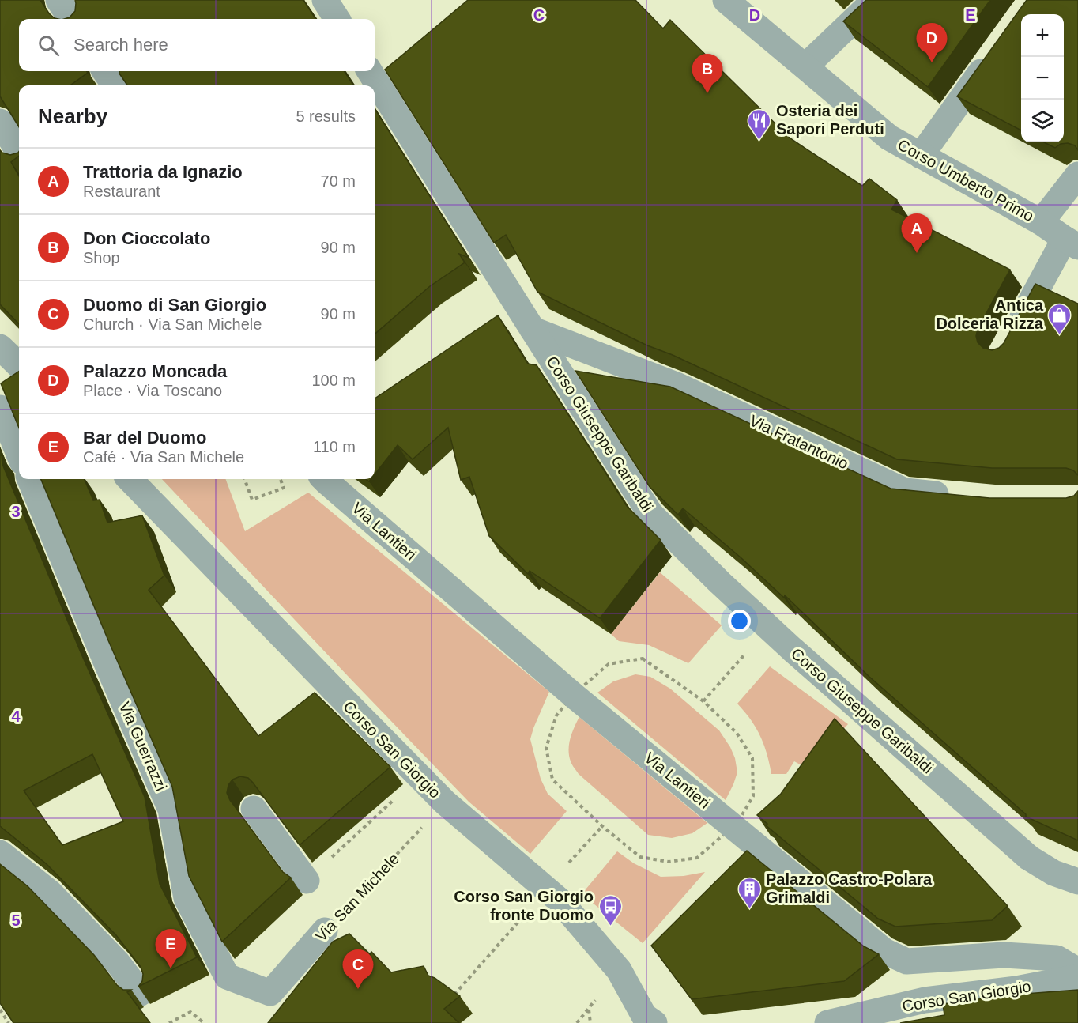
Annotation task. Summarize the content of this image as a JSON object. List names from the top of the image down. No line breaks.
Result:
{"streets":{"street":["Corso Umberto Primo","Corso Giuseppe Garibaldi","Via Fratantonio","Via Lantieri","Via Guerrazzi","Corso San Giorgio","Via San Michele"]},"crossings":[["Corso Giuseppe Garibaldi","Via Fratantonio"],["Via Guerrazzi","Via San Michele"],["Corso San Giorgio","Via San Michele"]],"places":{"restaurant":["Osteria dei Sapori Perduti"],"shop":["Antica Dolceria Rizza"],"building":["Palazzo Castro-Polara Grimaldi"],"bus stop":["Corso San Giorgio fronte Duomo"]},"page":{"map_buttons":["+","−"],"search":"Search here","pins":["D","B","A","E","C"],"heading":["Nearby","5 results"],"list":[{"mark":"A","name":"Trattoria da Ignazio","note":"Restaurant","value":"70 m"},{"mark":"B","name":"Don Cioccolato","note":"Shop","value":"90 m"},{"mark":"C","name":"Duomo di San Giorgio","note":"Church · Via San Michele","value":"90 m"},{"mark":"D","name":"Palazzo Moncada","note":"Place · Via Toscano","value":"100 m"},{"mark":"E","name":"Bar del Duomo","note":"Café · Via San Michele","value":"110 m"}]},"grid":{"columns":["C","D","E"],"rows":["3","4","5"]}}
